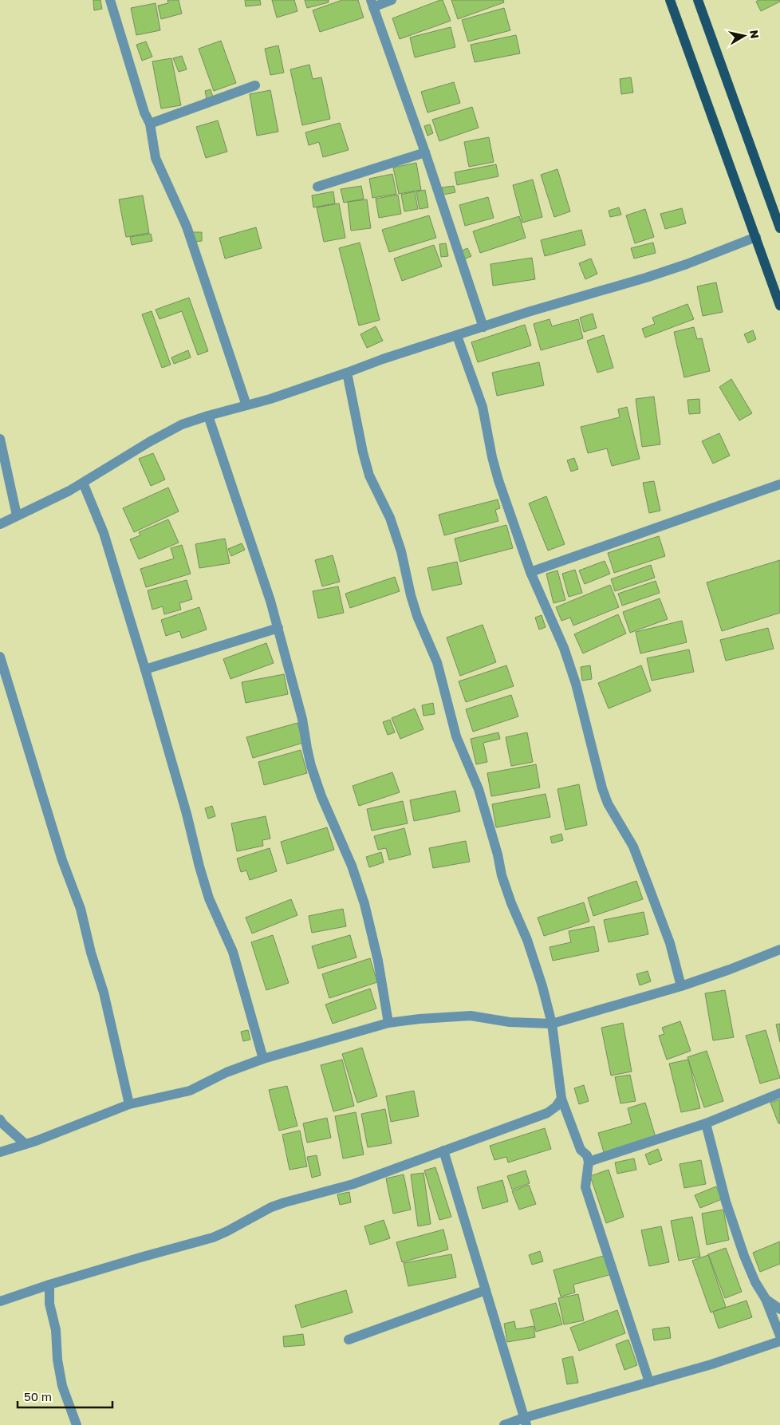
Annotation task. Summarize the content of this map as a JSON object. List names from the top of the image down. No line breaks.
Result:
{"scale_bar":"50 m","north":"right"}
